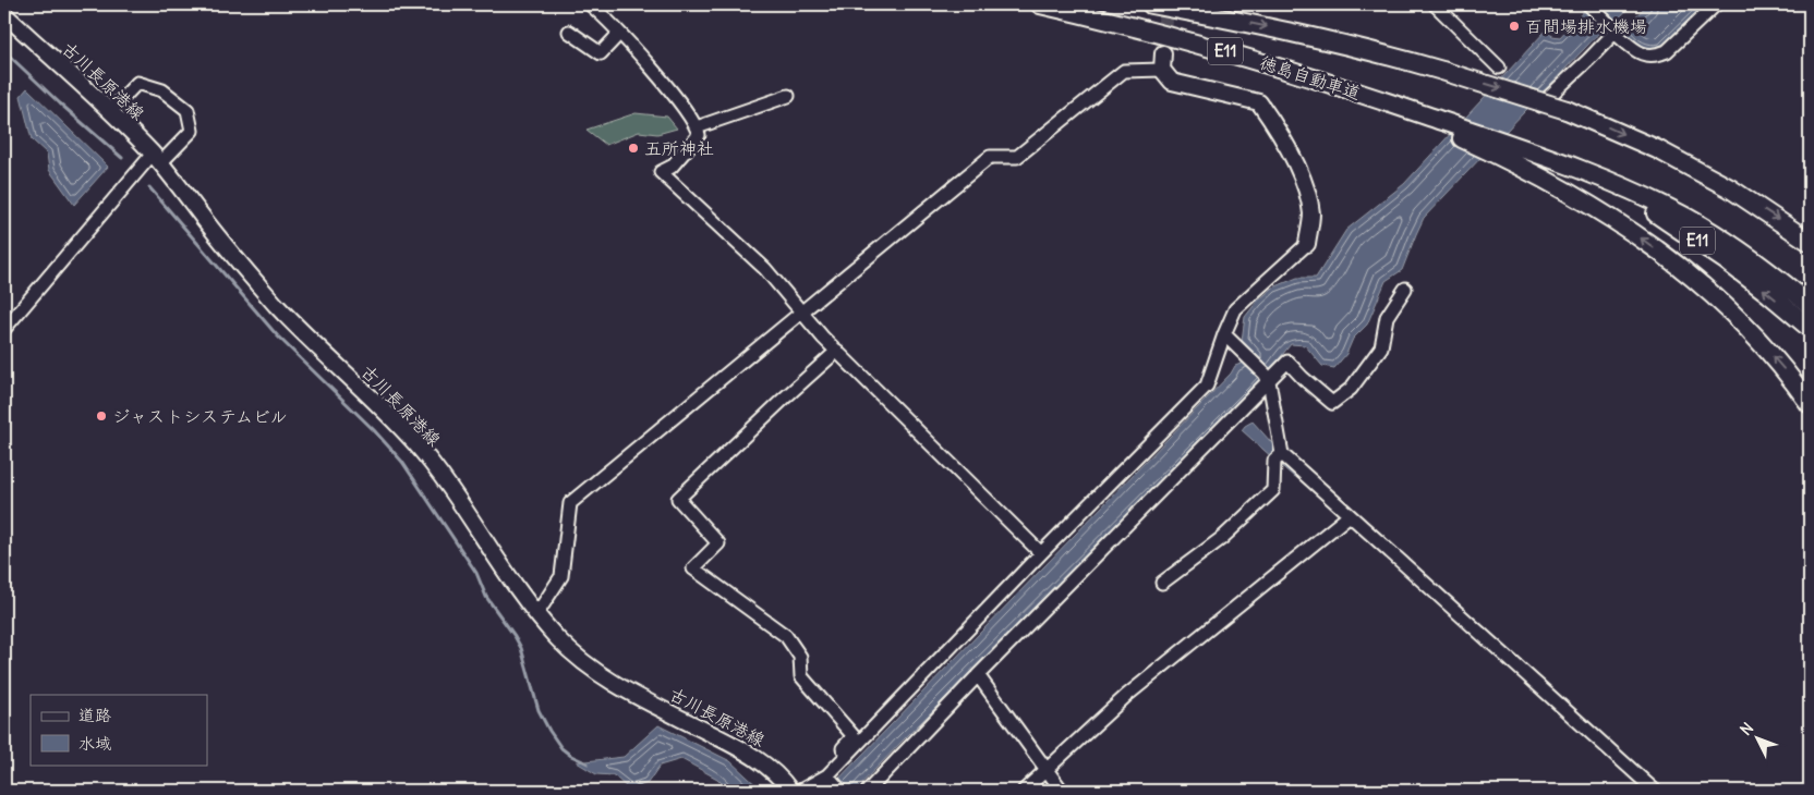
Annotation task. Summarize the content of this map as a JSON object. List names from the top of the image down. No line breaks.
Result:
{"streets":{"highway":["E11","徳島自動車道"],"main road":["古川長原港線"]},"places":["百間場排水機場","五所神社","ジャストシステムビル"],"legend":["道路","水域"],"north":"top left"}
